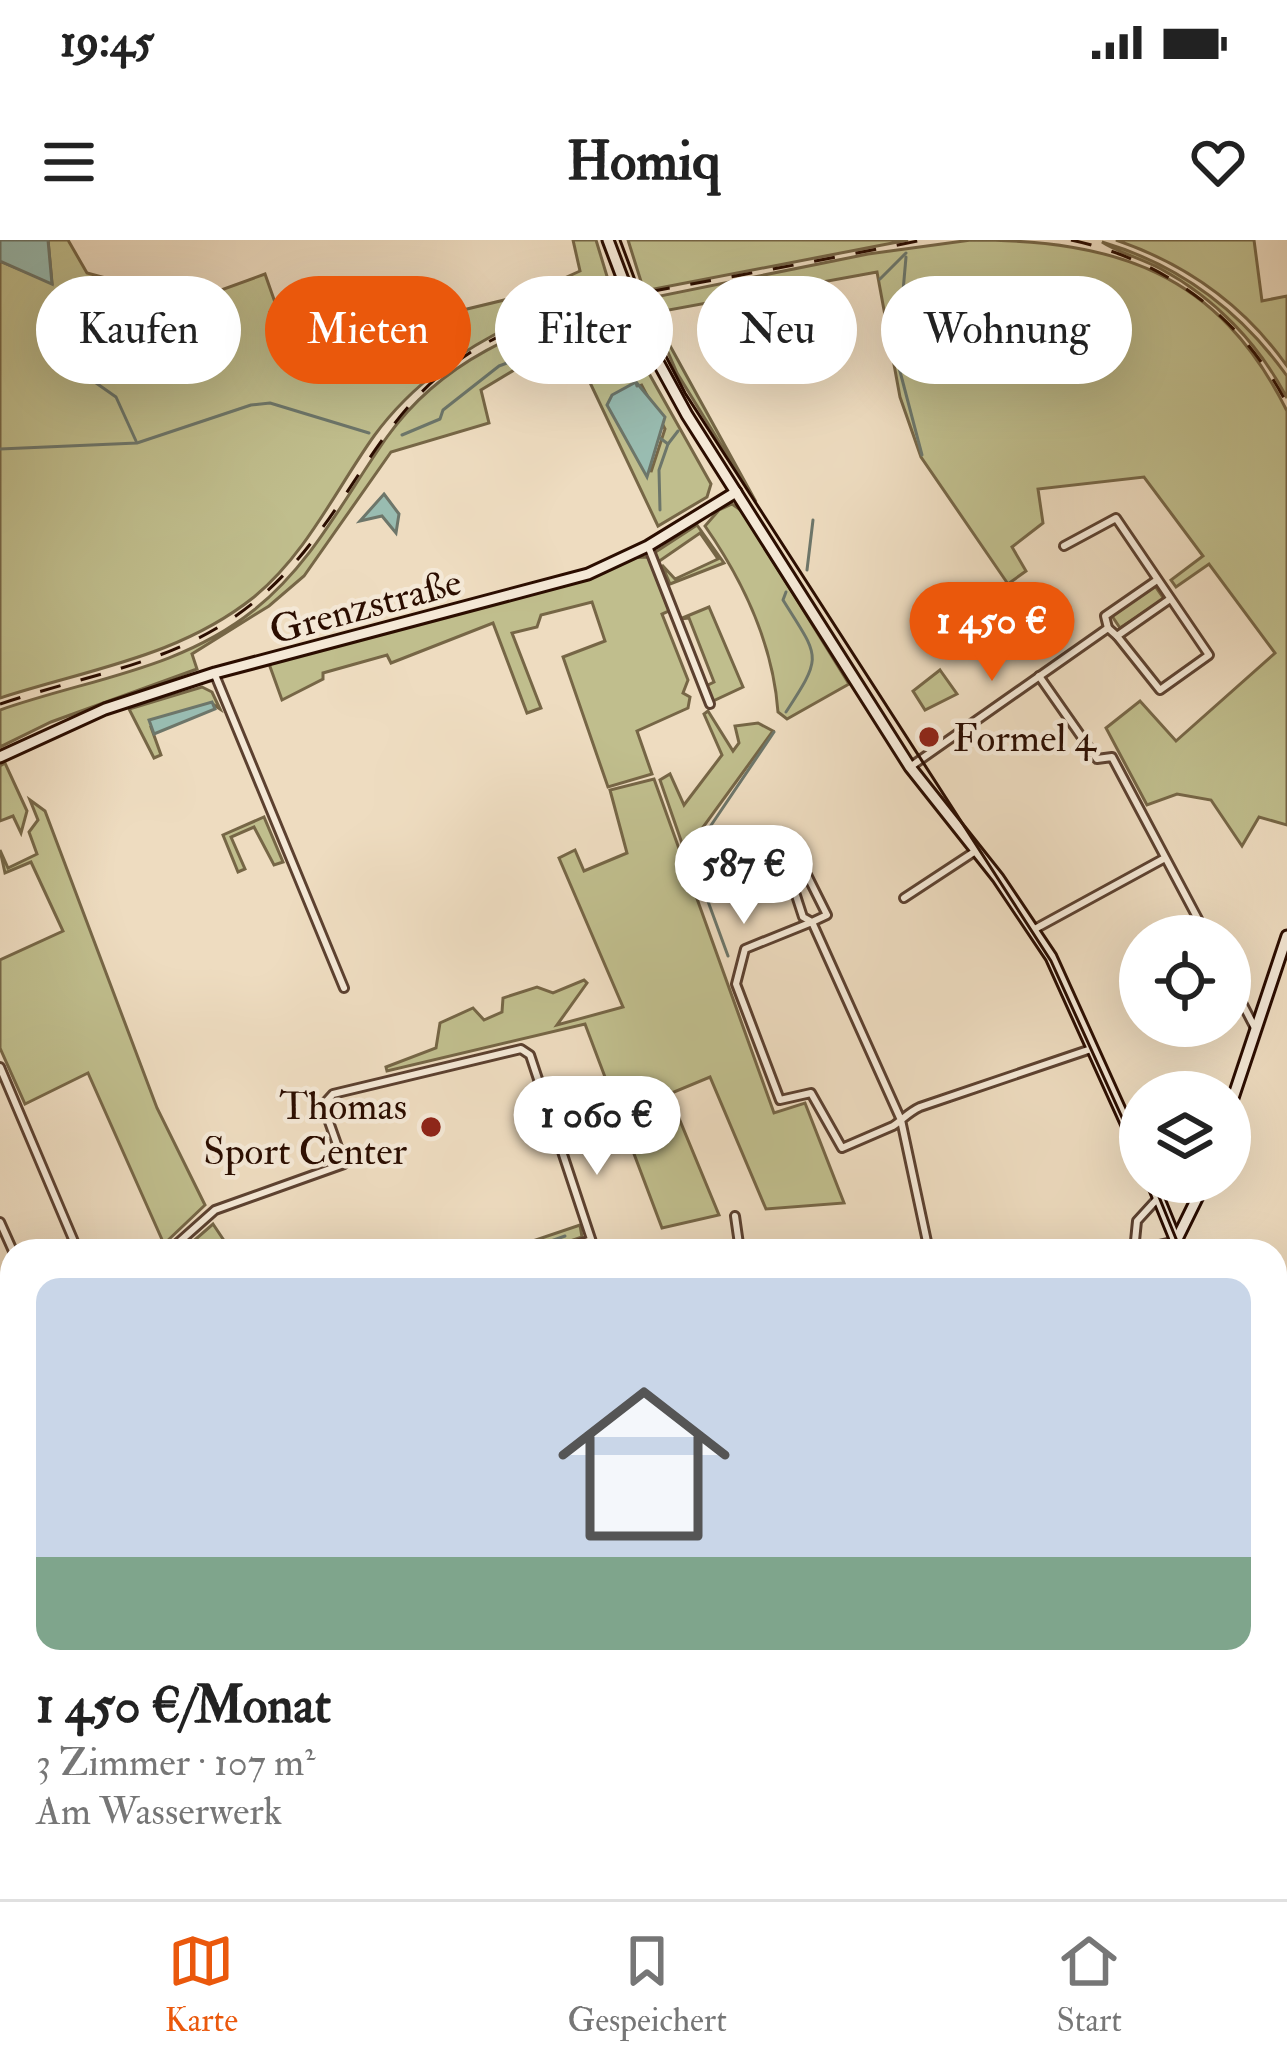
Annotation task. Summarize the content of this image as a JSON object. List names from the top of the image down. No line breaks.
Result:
{"streets":{"main road":["Grenzstraße"]},"places":["Formel 4","Thomas Sport Center"],"page":{"status":"19:45","header":"Homiq","chip":["Kaufen","Mieten","Filter","Neu","Wohnung"],"price":["1 450 €","587 €","1 060 €"],"list":[{"name":"1 450 €/Monat","note":"3 Zimmer · 107 m² · Am Wasserwerk"}],"tabs":["Karte","Gespeichert","Start"]}}
